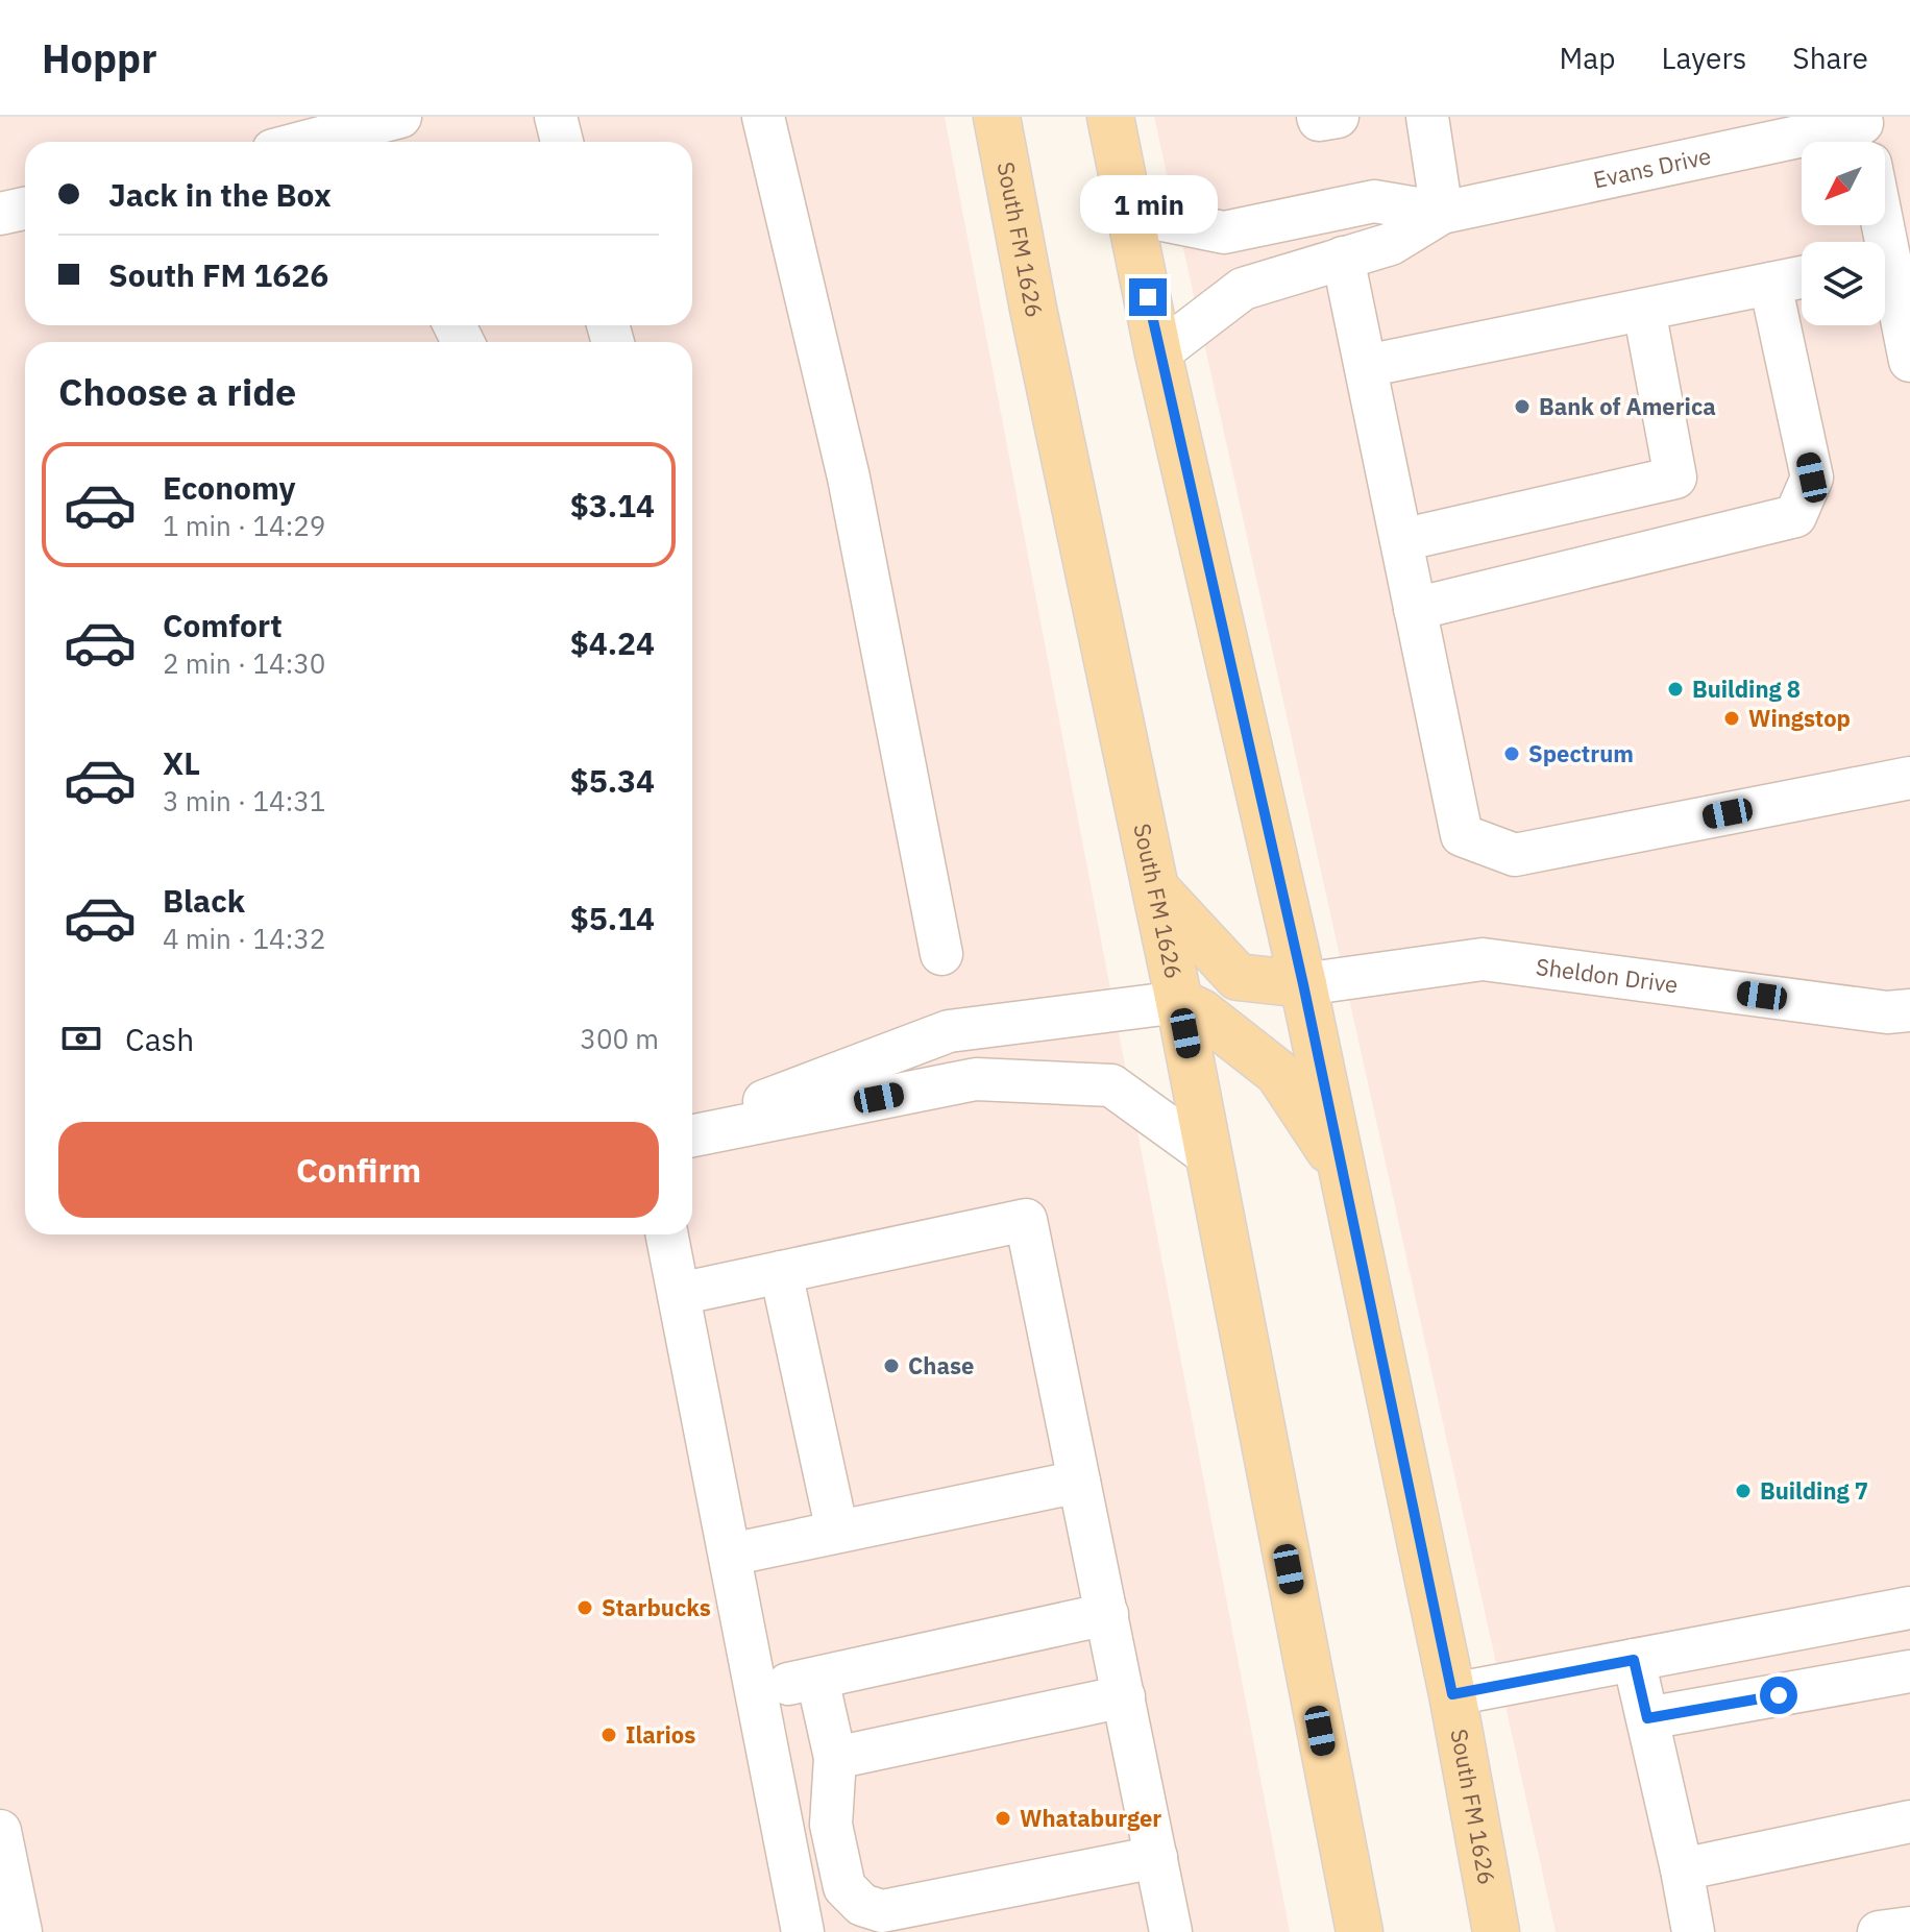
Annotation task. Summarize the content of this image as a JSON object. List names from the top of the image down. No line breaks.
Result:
{"streets":{"main road":["South FM 1626"],"street":["Evans Drive","Sheldon Drive"]},"crossings":[["Evans Drive","South FM 1626"],["South FM 1626","Sheldon Drive"]],"places":["Bank of America","Building 8","Wingstop","Spectrum","Chase","Building 7","Starbucks","Ilarios","Whataburger"],"north":"bottom left","page":{"header":"Hoppr","nav":["Map","Layers","Share"],"banner":["Jack in the Box","South FM 1626"],"bubble":"1 min","heading":"Choose a ride","list":[{"name":"Economy","note":"1 min · 14:29","value":"$3.14"},{"name":"Comfort","note":"2 min · 14:30","value":"$4.24"},{"name":"XL","note":"3 min · 14:31","value":"$5.34"},{"name":"Black","note":"4 min · 14:32","value":"$5.14"}],"pay":["Cash","300 m"],"buttons":"Confirm"}}
